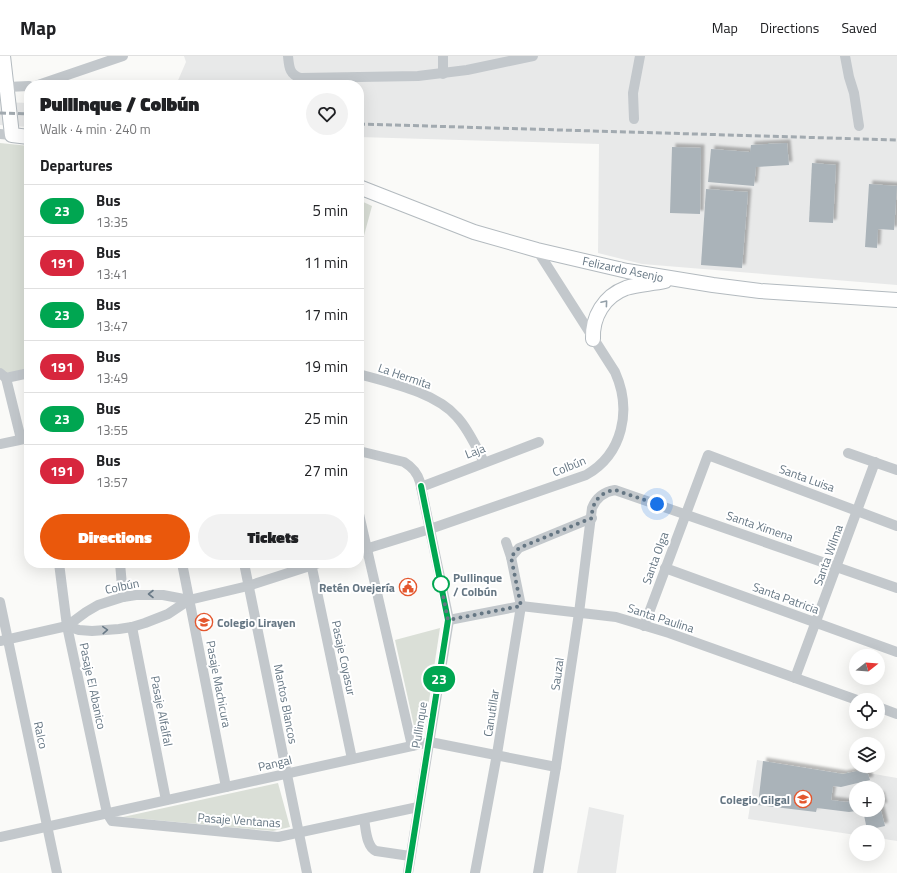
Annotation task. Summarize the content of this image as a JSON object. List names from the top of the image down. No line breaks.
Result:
{"streets":{"street":["Felizardo Asenjo","La Hermita","Laja","Colbún","Santa Luisa","Santa Ximena","Santa Wilma","Santa Olga","Santa Patricia","Santa Paulina","Pasaje Coyasur","Sauzal","Pasaje Machicura","Pasaje El Abanico","Mantos Blancos","Pasaje Alfalfal","Canutillar","Pullinque","Ralco","Pangal","Pasaje Ventanas"]},"crossings":[["Felizardo Asenjo","Colbún"],["La Hermita","Laja"],["Laja","Pullinque"],["Colbún","Pasaje Machicura"],["Colbún","Pasaje El Abanico"],["Colbún","Mantos Blancos"],["Colbún","Pasaje Alfalfal"],["Colbún","Pullinque"],["Colbún","Ralco"],["Santa Luisa","Santa Wilma"],["Santa Luisa","Santa Olga"],["Santa Ximena","Santa Wilma"],["Santa Ximena","Santa Olga"],["Santa Ximena","Sauzal"],["Santa Wilma","Santa Patricia"],["Santa Wilma","Santa Paulina"],["Santa Olga","Santa Patricia"],["Santa Olga","Santa Paulina"],["Santa Paulina","Sauzal"],["Santa Paulina","Canutillar"],["Santa Paulina","Pullinque"],["Pasaje Coyasur","Pangal"],["Sauzal","Pangal"],["Pasaje Machicura","Pangal"],["Pasaje El Abanico","Pangal"],["Pasaje El Abanico","Pasaje Ventanas"],["Mantos Blancos","Pangal"],["Mantos Blancos","Pasaje Ventanas"],["Pasaje Alfalfal","Pangal"],["Canutillar","Pangal"],["Pullinque","Pangal"],["Pullinque","Pasaje Ventanas"],["Ralco","Pangal"],["Pangal","Pasaje Ventanas"]],"places":{"other":["Pullinque / Colbún"],"public building":["Retén Ovejería"],"school or university":["Colegio Lirayen","Colegio Gilgal"]},"lines":["bus line 23"],"north":"right","page":{"header":"Map","nav":["Map","Directions","Saved"],"on_map":"23","heading":[["Pullinque / Colbún","Walk · 4 min · 240 m"],"Departures"],"list":[{"mark":"23","name":"Bus","note":"13:35","value":"5 min"},{"mark":"191","name":"Bus","note":"13:41","value":"11 min"},{"mark":"23","name":"Bus","note":"13:47","value":"17 min"},{"mark":"191","name":"Bus","note":"13:49","value":"19 min"},{"mark":"23","name":"Bus","note":"13:55","value":"25 min"},{"mark":"191","name":"Bus","note":"13:57","value":"27 min"}],"buttons":["Directions","Tickets"],"map_buttons":["+","−"]}}
